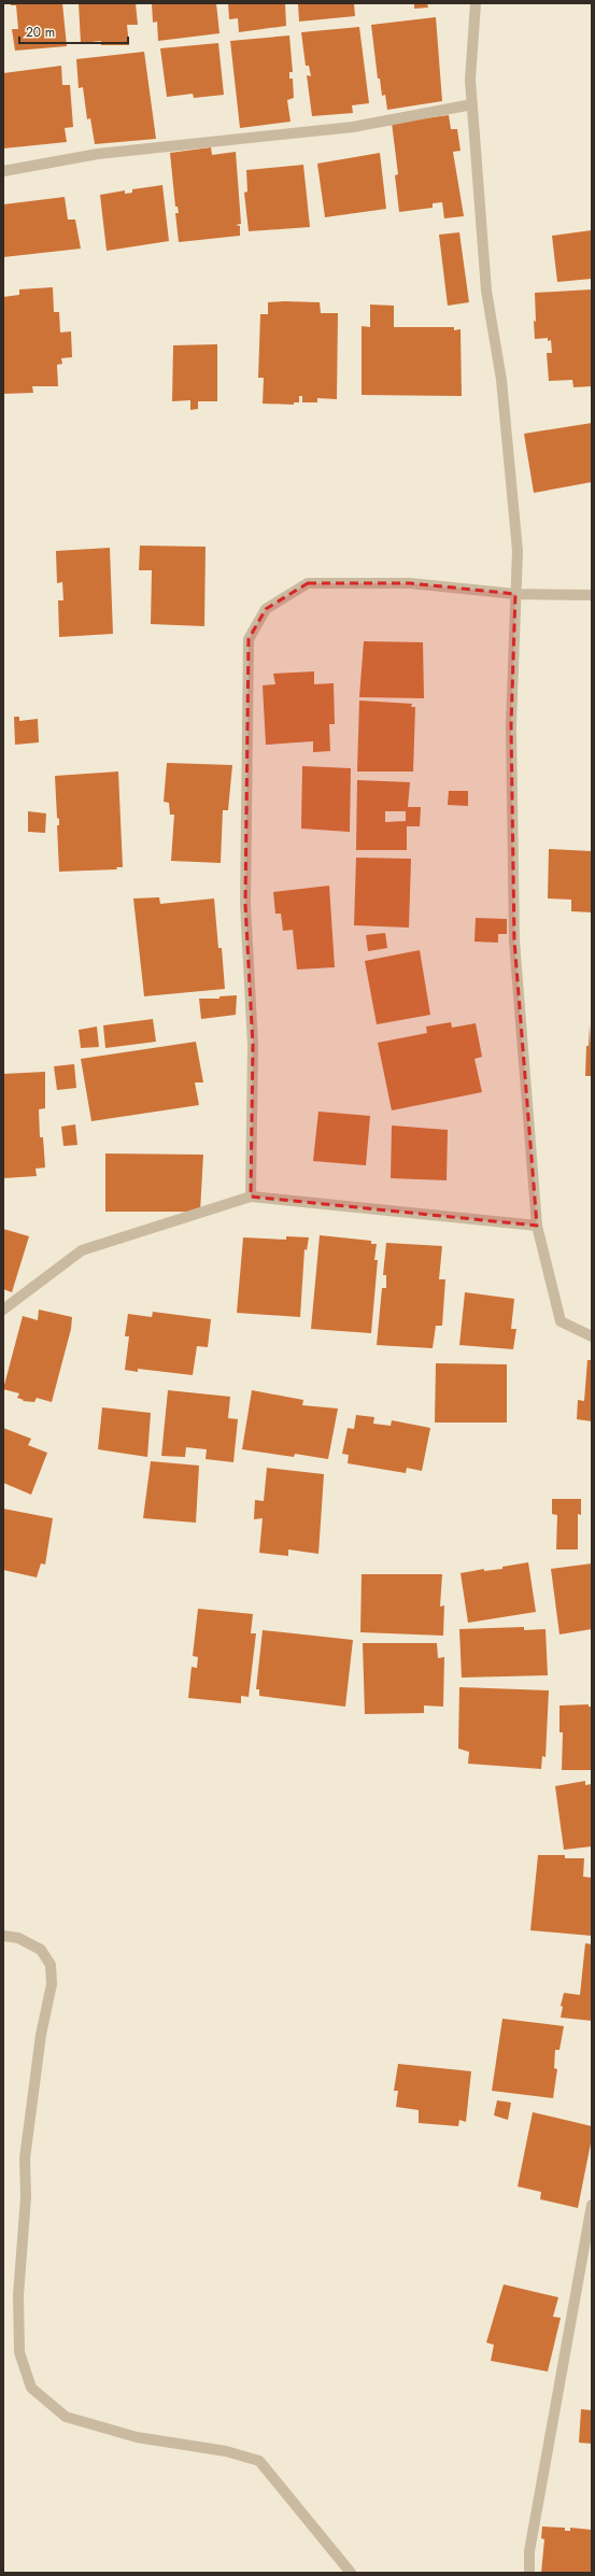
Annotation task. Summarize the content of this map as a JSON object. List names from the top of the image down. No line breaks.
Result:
{"scale_bar":"20 m"}
